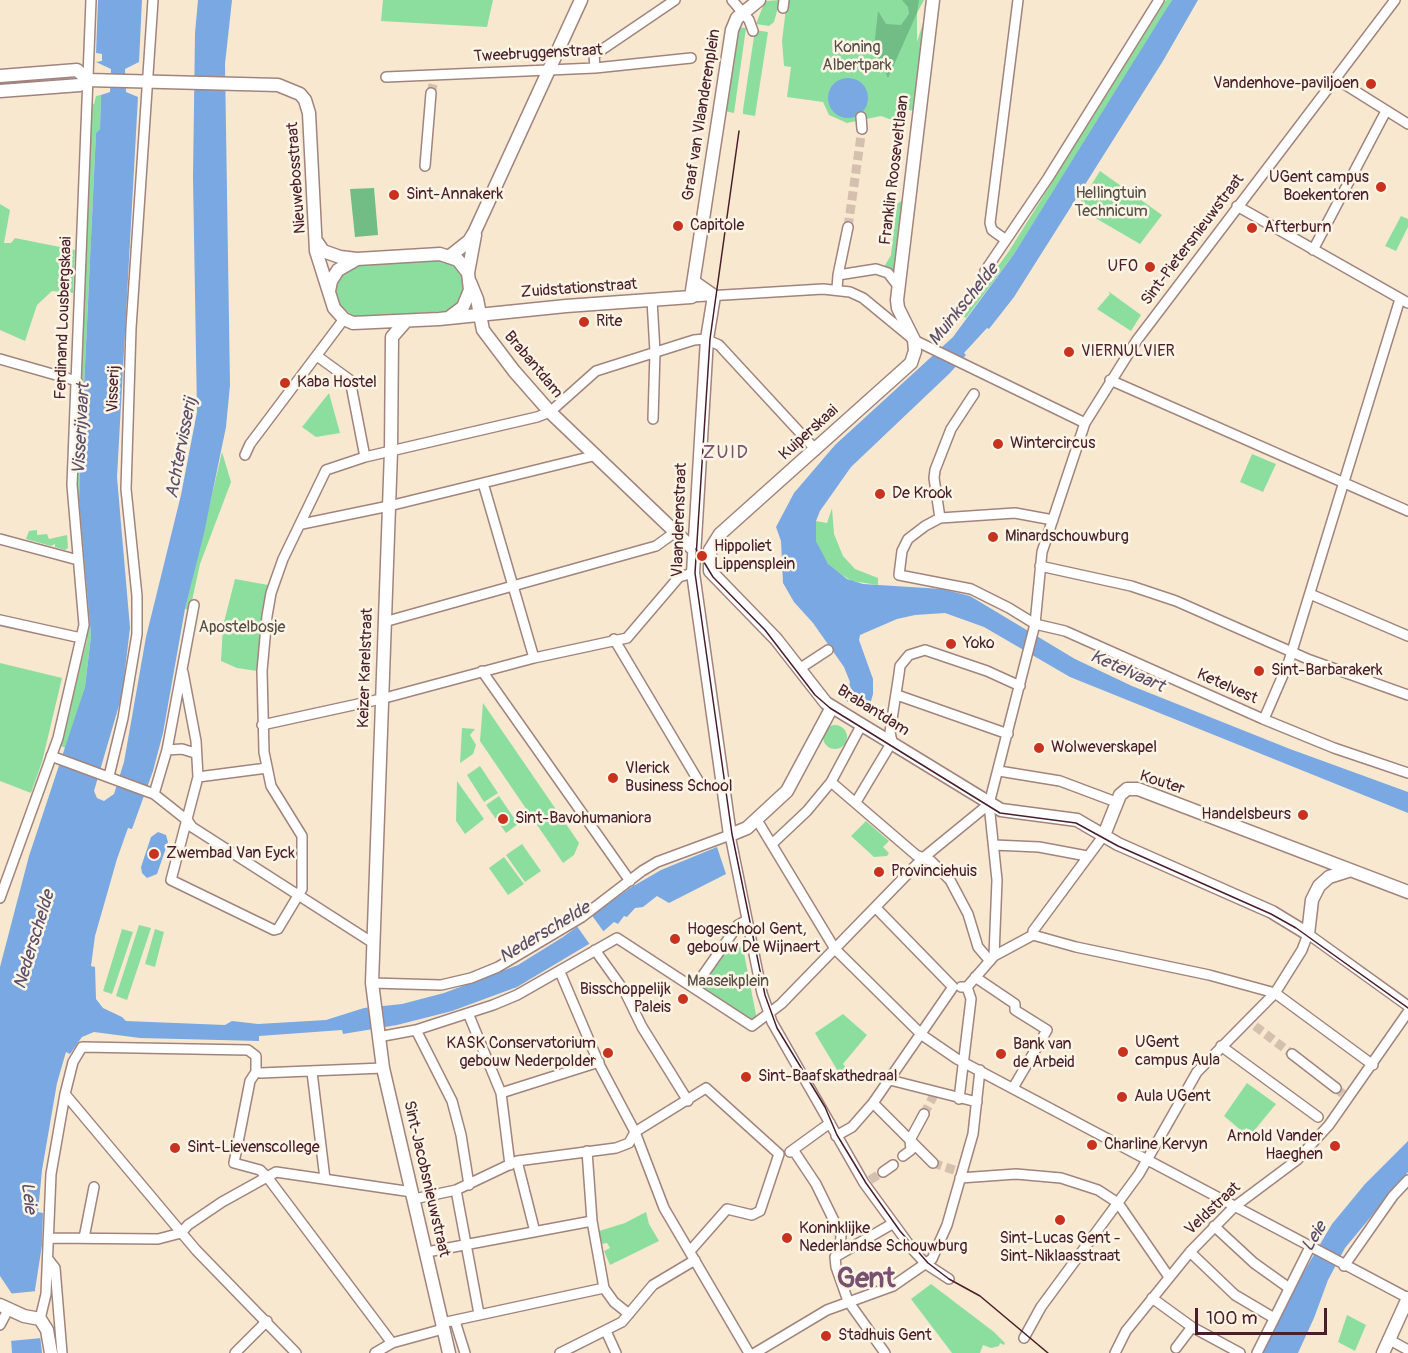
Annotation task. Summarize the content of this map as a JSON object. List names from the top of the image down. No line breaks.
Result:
{"streets":{"street":["Tweebruggenstraat","Graaf van Vlaanderenplein","Franklin Rooseveltlaan","Nieuwebosstraat","Sint-Pietersnieuwstraat","Zuidstationstraat","Ferdinand Lousbergskaai","Brabantdam","Visserij","Kuiperskaai","Vlaanderenstraat","Keizer Karelstraat","Ketelvest","Kouter","Sint-Jacobsnieuwstraat","Veldstraat"]},"crossings":[["Graaf van Vlaanderenplein","Zuidstationstraat"],["Franklin Rooseveltlaan","Kuiperskaai"],["Nieuwebosstraat","Zuidstationstraat"],["Nieuwebosstraat","Visserij"],["Sint-Pietersnieuwstraat","Brabantdam"],["Sint-Pietersnieuwstraat","Ketelvest"],["Zuidstationstraat","Brabantdam"],["Zuidstationstraat","Vlaanderenstraat"],["Brabantdam","Kuiperskaai"],["Keizer Karelstraat","Sint-Jacobsnieuwstraat"]],"districts":["ZUID","Gent"],"water":["Muinkschelde","Visserijvaart","Achtervisserij","Ketelvaart","Nederschelde","Leie"],"parks":["Koning Albertpark","Hellingtuin Technicum","Apostelbosje","Maaseikplein"],"places":["Vandenhove-paviljoen","UGent campus Boekentoren","Sint-Annakerk","Capitole","Afterburn","UFO","Rite","VIERNULVIER","Kaba Hostel","Wintercircus","De Krook","Minardschouwburg","Hippoliet Lippensplein","Yoko","Sint-Barbarakerk","Wolweverskapel","Vlerick Business School","Handelsbeurs","Sint-Bavohumaniora","Zwembad Van Eyck","Provinciehuis","Hogeschool Gent, gebouw De Wijnaert","Bisschoppelijk Paleis","UGent campus Aula","KASK Conservatorium gebouw Nederpolder","Bank van de Arbeid","Sint-Baafskathedraal","Aula UGent","Charline Kervyn","Arnold Vander Haeghen","Sint-Lievenscollege","Sint-Lucas Gent - Sint-Niklaasstraat","Koninklijke Nederlandse Schouwburg","Stadhuis Gent"],"scale_bar":"100 m"}
